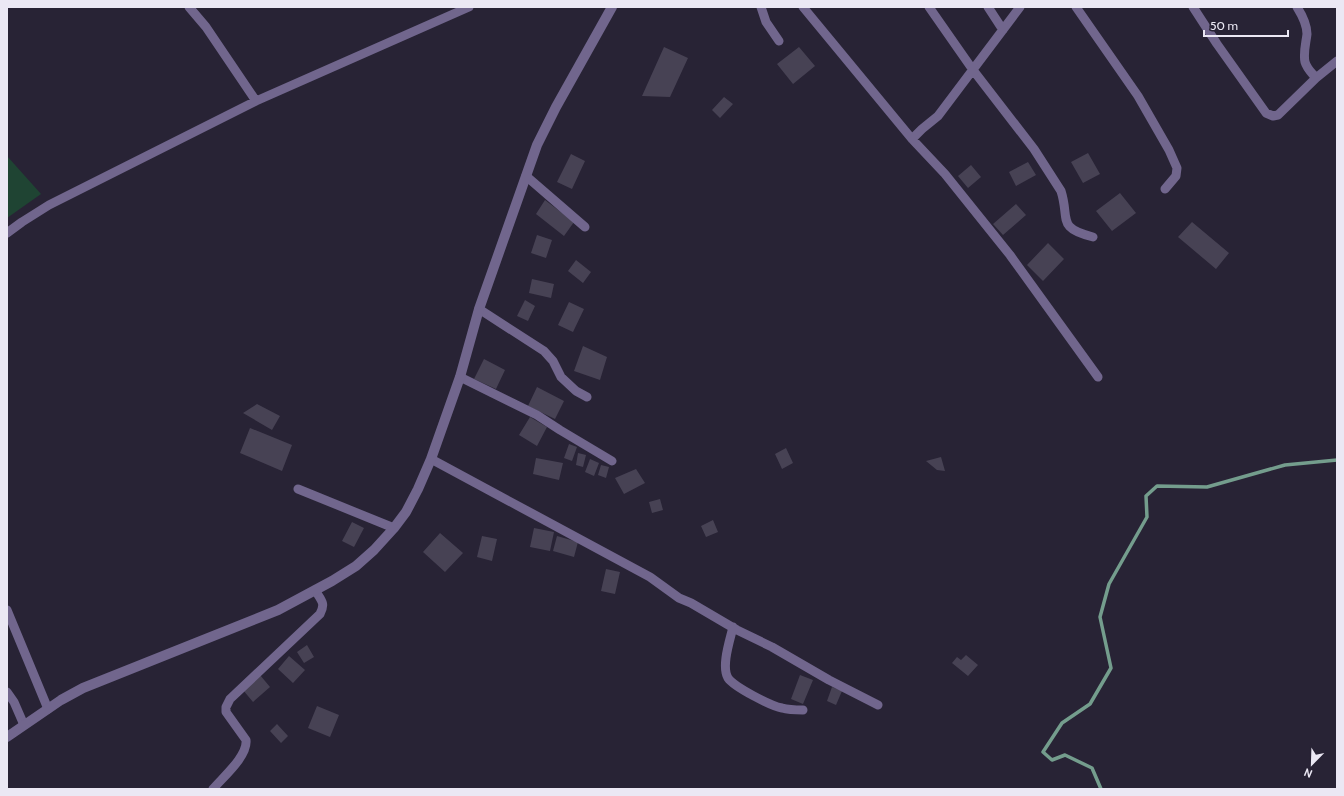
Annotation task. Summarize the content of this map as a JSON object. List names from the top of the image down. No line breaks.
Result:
{"scale_bar":"50 m","north":"bottom left"}
